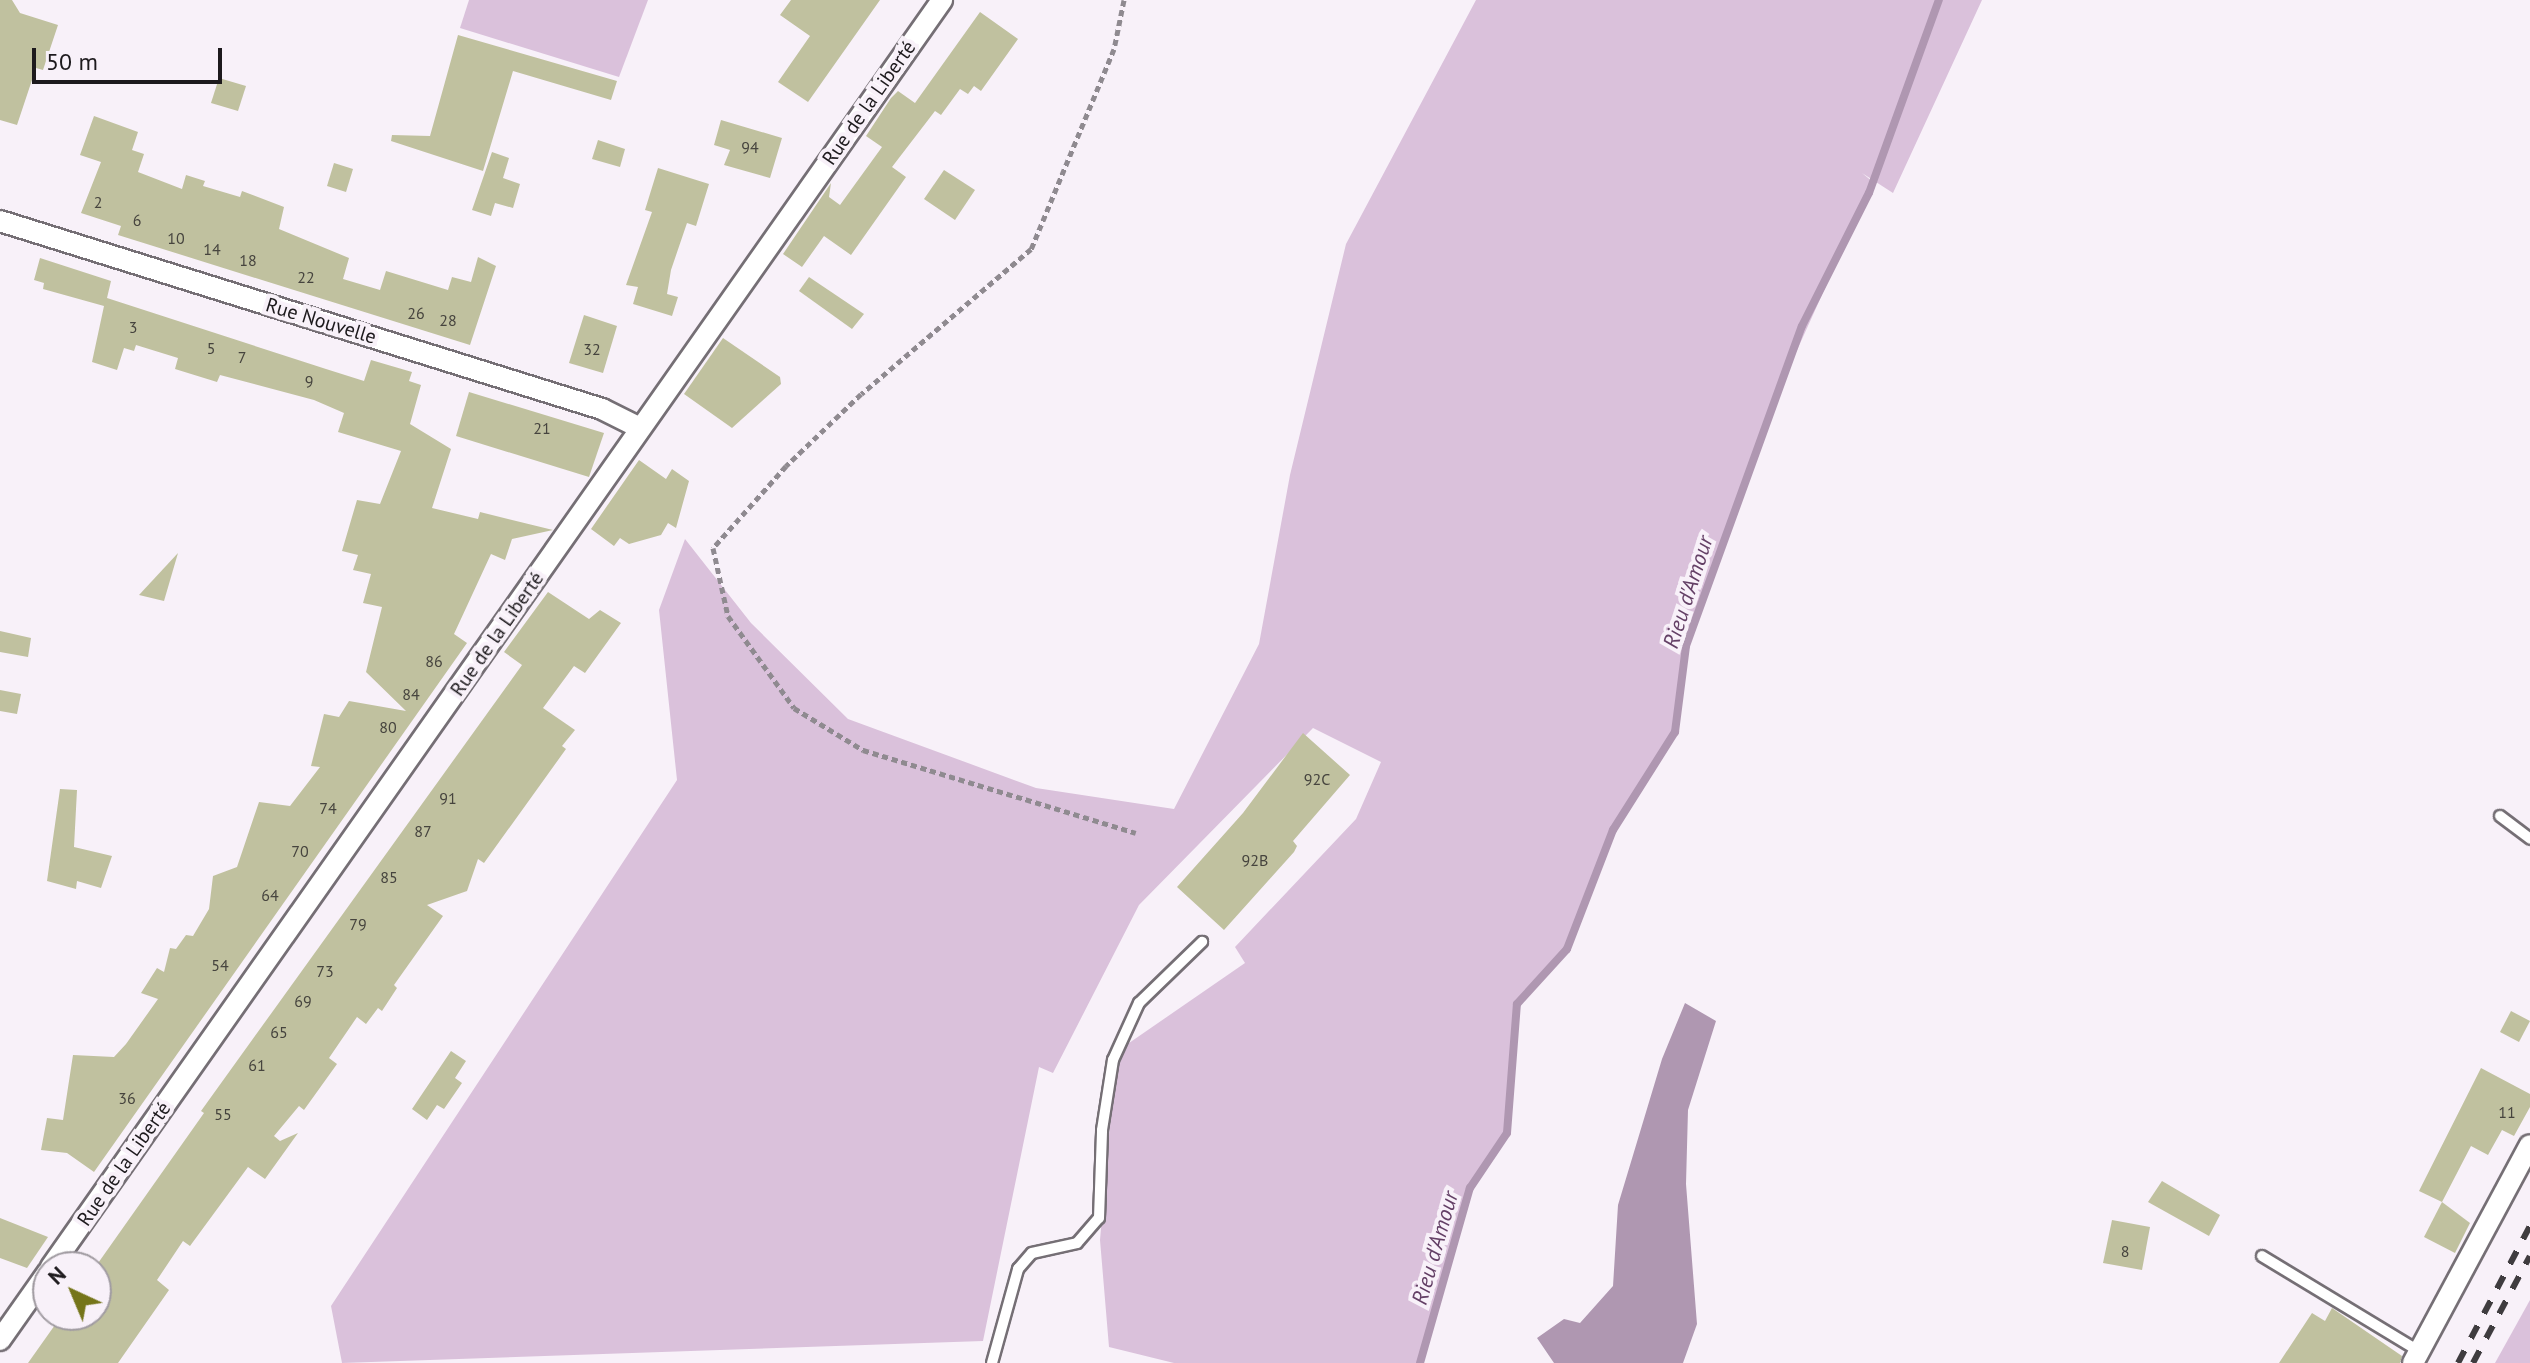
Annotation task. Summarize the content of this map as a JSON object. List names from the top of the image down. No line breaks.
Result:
{"streets":{"street":["Rue de la Liberté","Rue Nouvelle"]},"crossings":[["Rue de la Liberté","Rue Nouvelle"]],"water":["Rieu d'Amour"],"house_numbers":["94","2","6","10","14","18","22","26","28","3","5","32","7","9","21","86","84","80","92C","91","74","87","70","92B","85","64","79","54","73","69","65","61","36","11","55","8"],"scale_bar":"50 m","north":"top left"}
